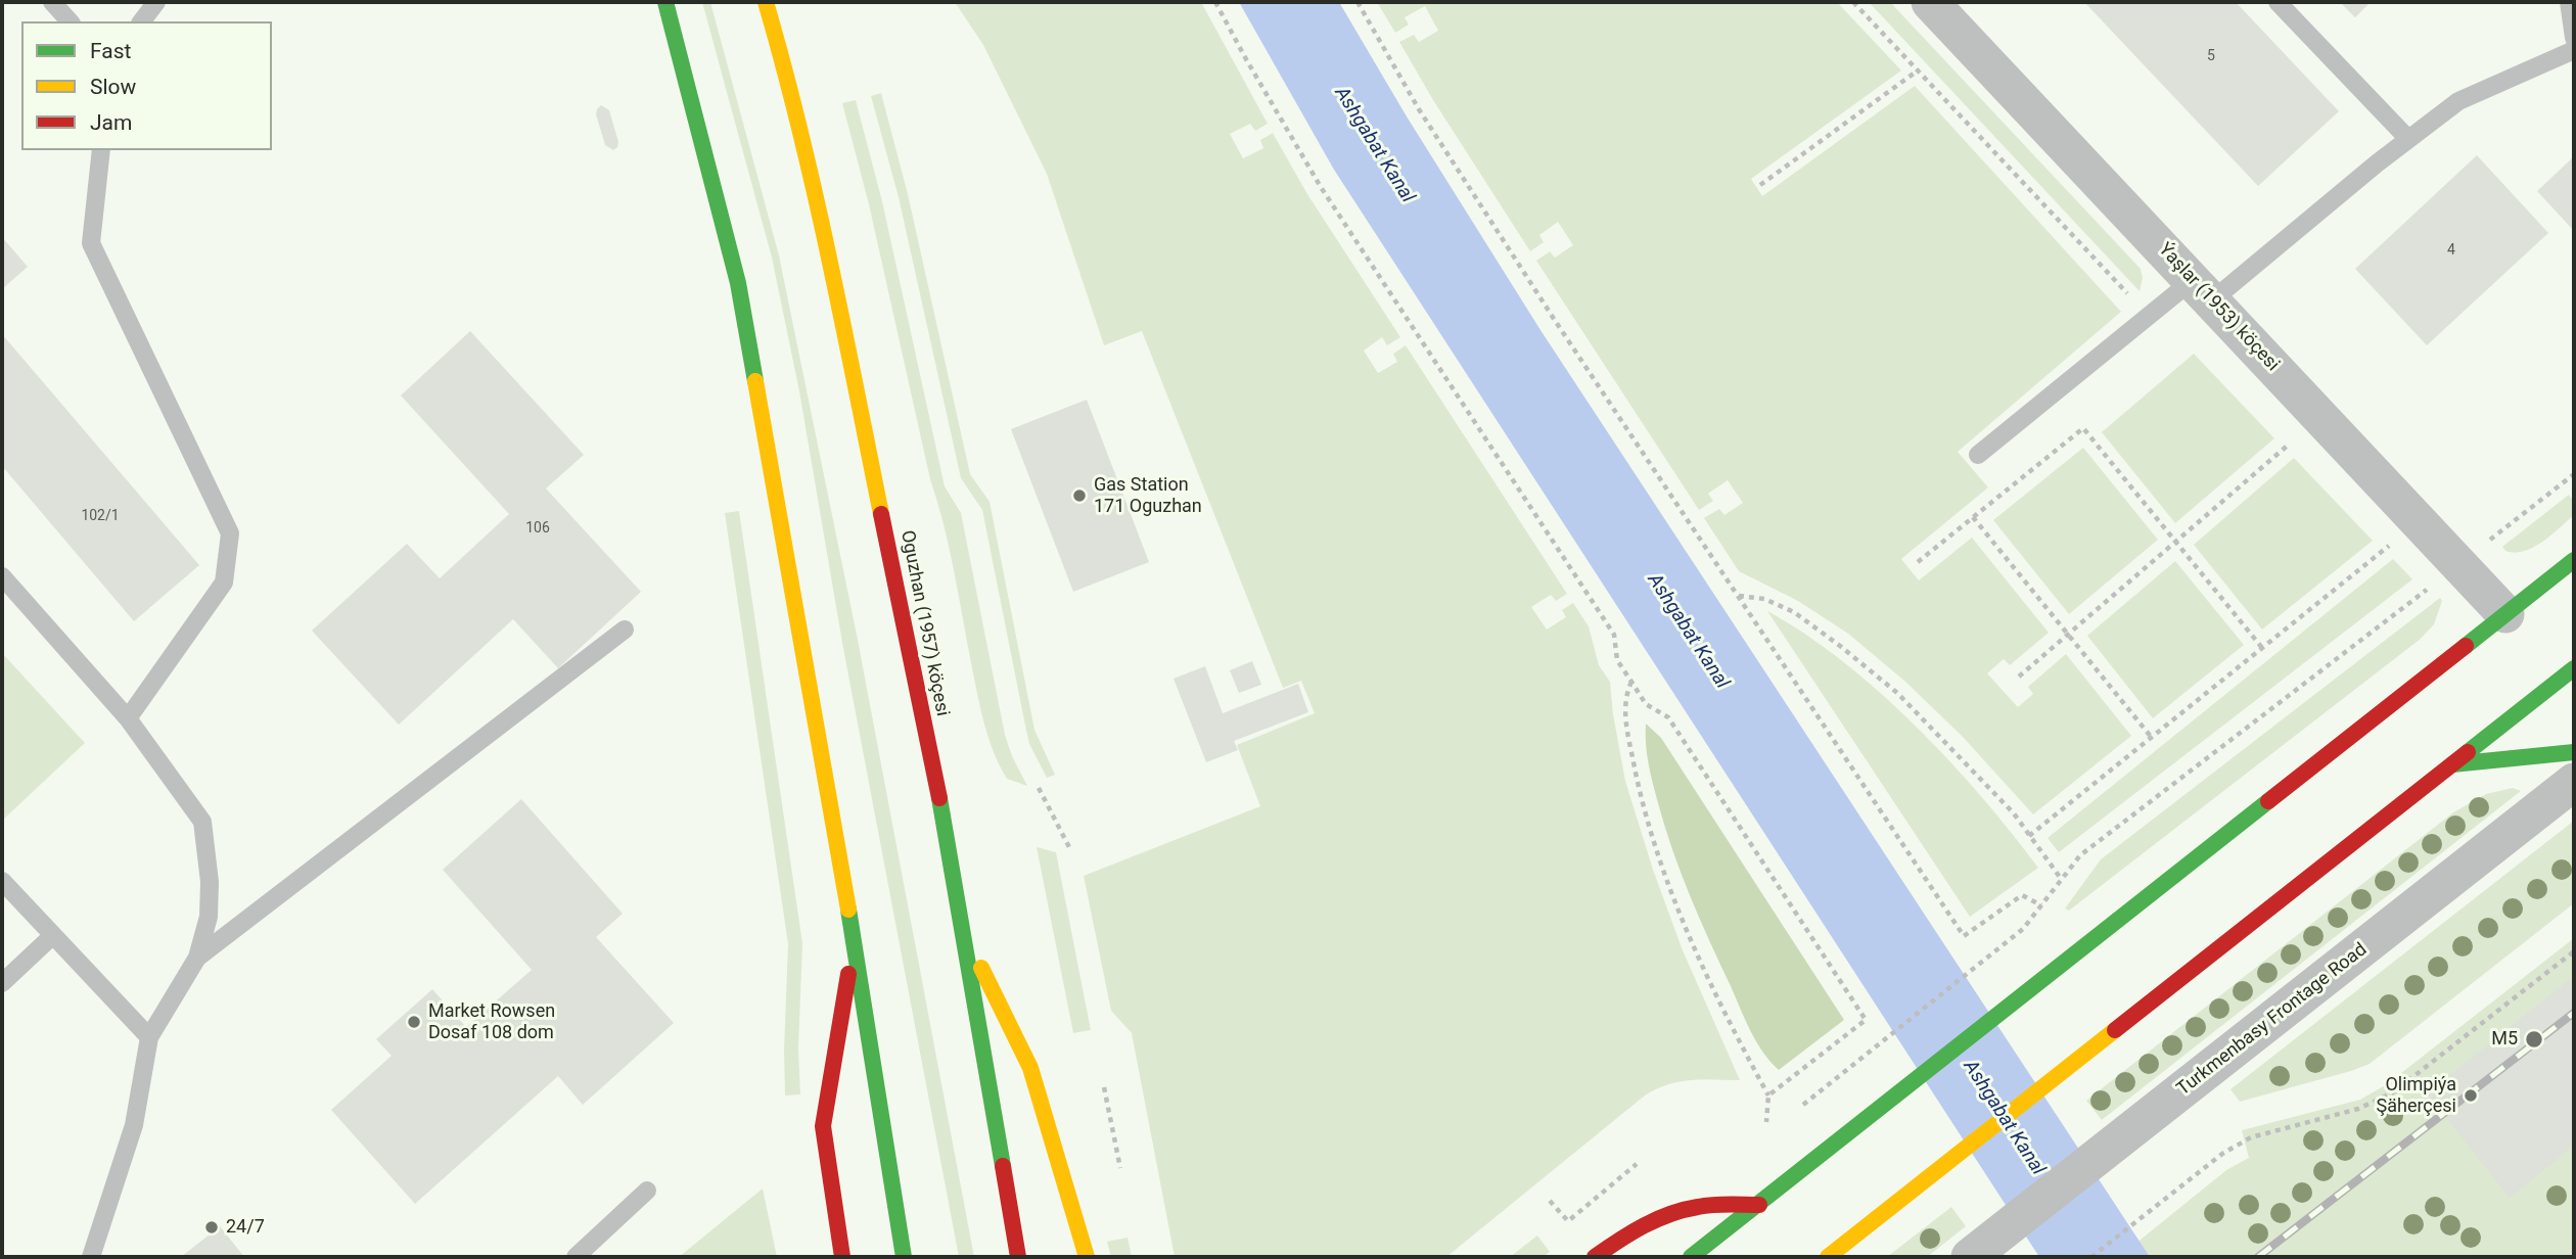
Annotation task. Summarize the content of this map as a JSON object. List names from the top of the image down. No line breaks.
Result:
{"streets":{"main road":["Oguzhan (1957) köçesi"],"street":["Ýaşlar (1953) köçesi","Turkmenbasy Frontage Road"]},"water":["Ashgabat Kanal"],"places":["Gas Station 171 Oguzhan","Market Rowsen Dosaf 108 dom","M5","Olimpiýa Şäherçesi","24/7"],"house_numbers":["5","4","102/1","106"],"legend":["Fast","Slow","Jam"]}
